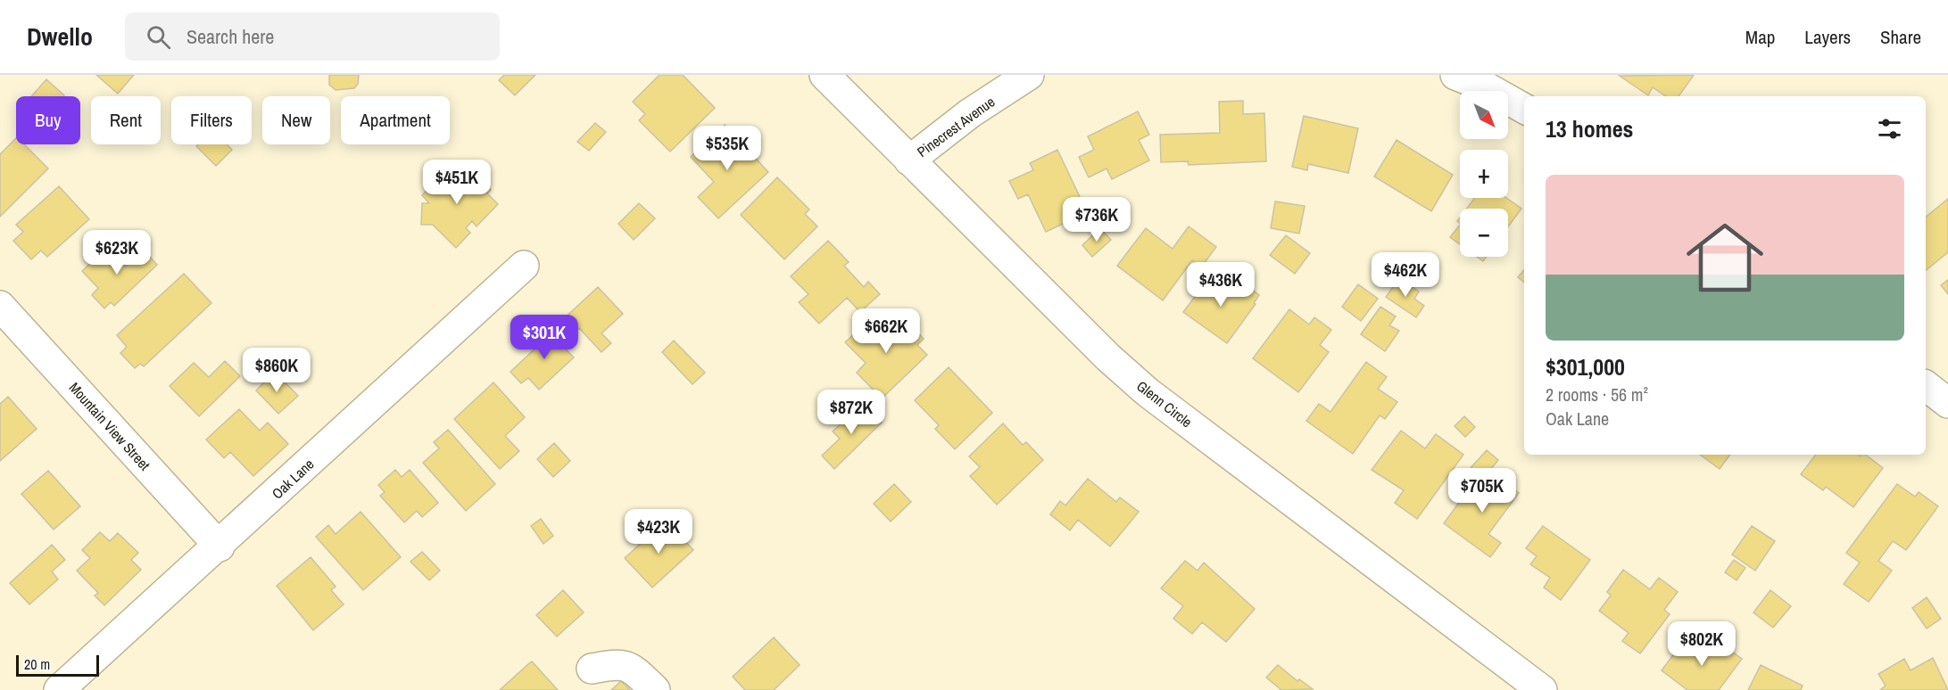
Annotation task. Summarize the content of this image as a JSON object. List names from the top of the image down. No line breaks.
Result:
{"streets":{"street":["Pinecrest Avenue","Glenn Circle","Mountain View Street","Oak Lane"]},"crossings":[["Pinecrest Avenue","Glenn Circle"],["Mountain View Street","Oak Lane"]],"scale_bar":"20 m","north":"bottom right","page":{"header":"Dwello","search":"Search here","nav":["Map","Layers","Share"],"map_buttons":["+","−"],"chip":["Buy","Rent","Filters","New","Apartment"],"heading":"13 homes","price":["$535K","$451K","$736K","$623K","$462K","$436K","$662K","$301K","$860K","$872K","$705K","$423K","$802K"],"list":[{"name":"$301,000","note":"2 rooms · 56 m² · Oak Lane"}],"scale":"20 m"}}
